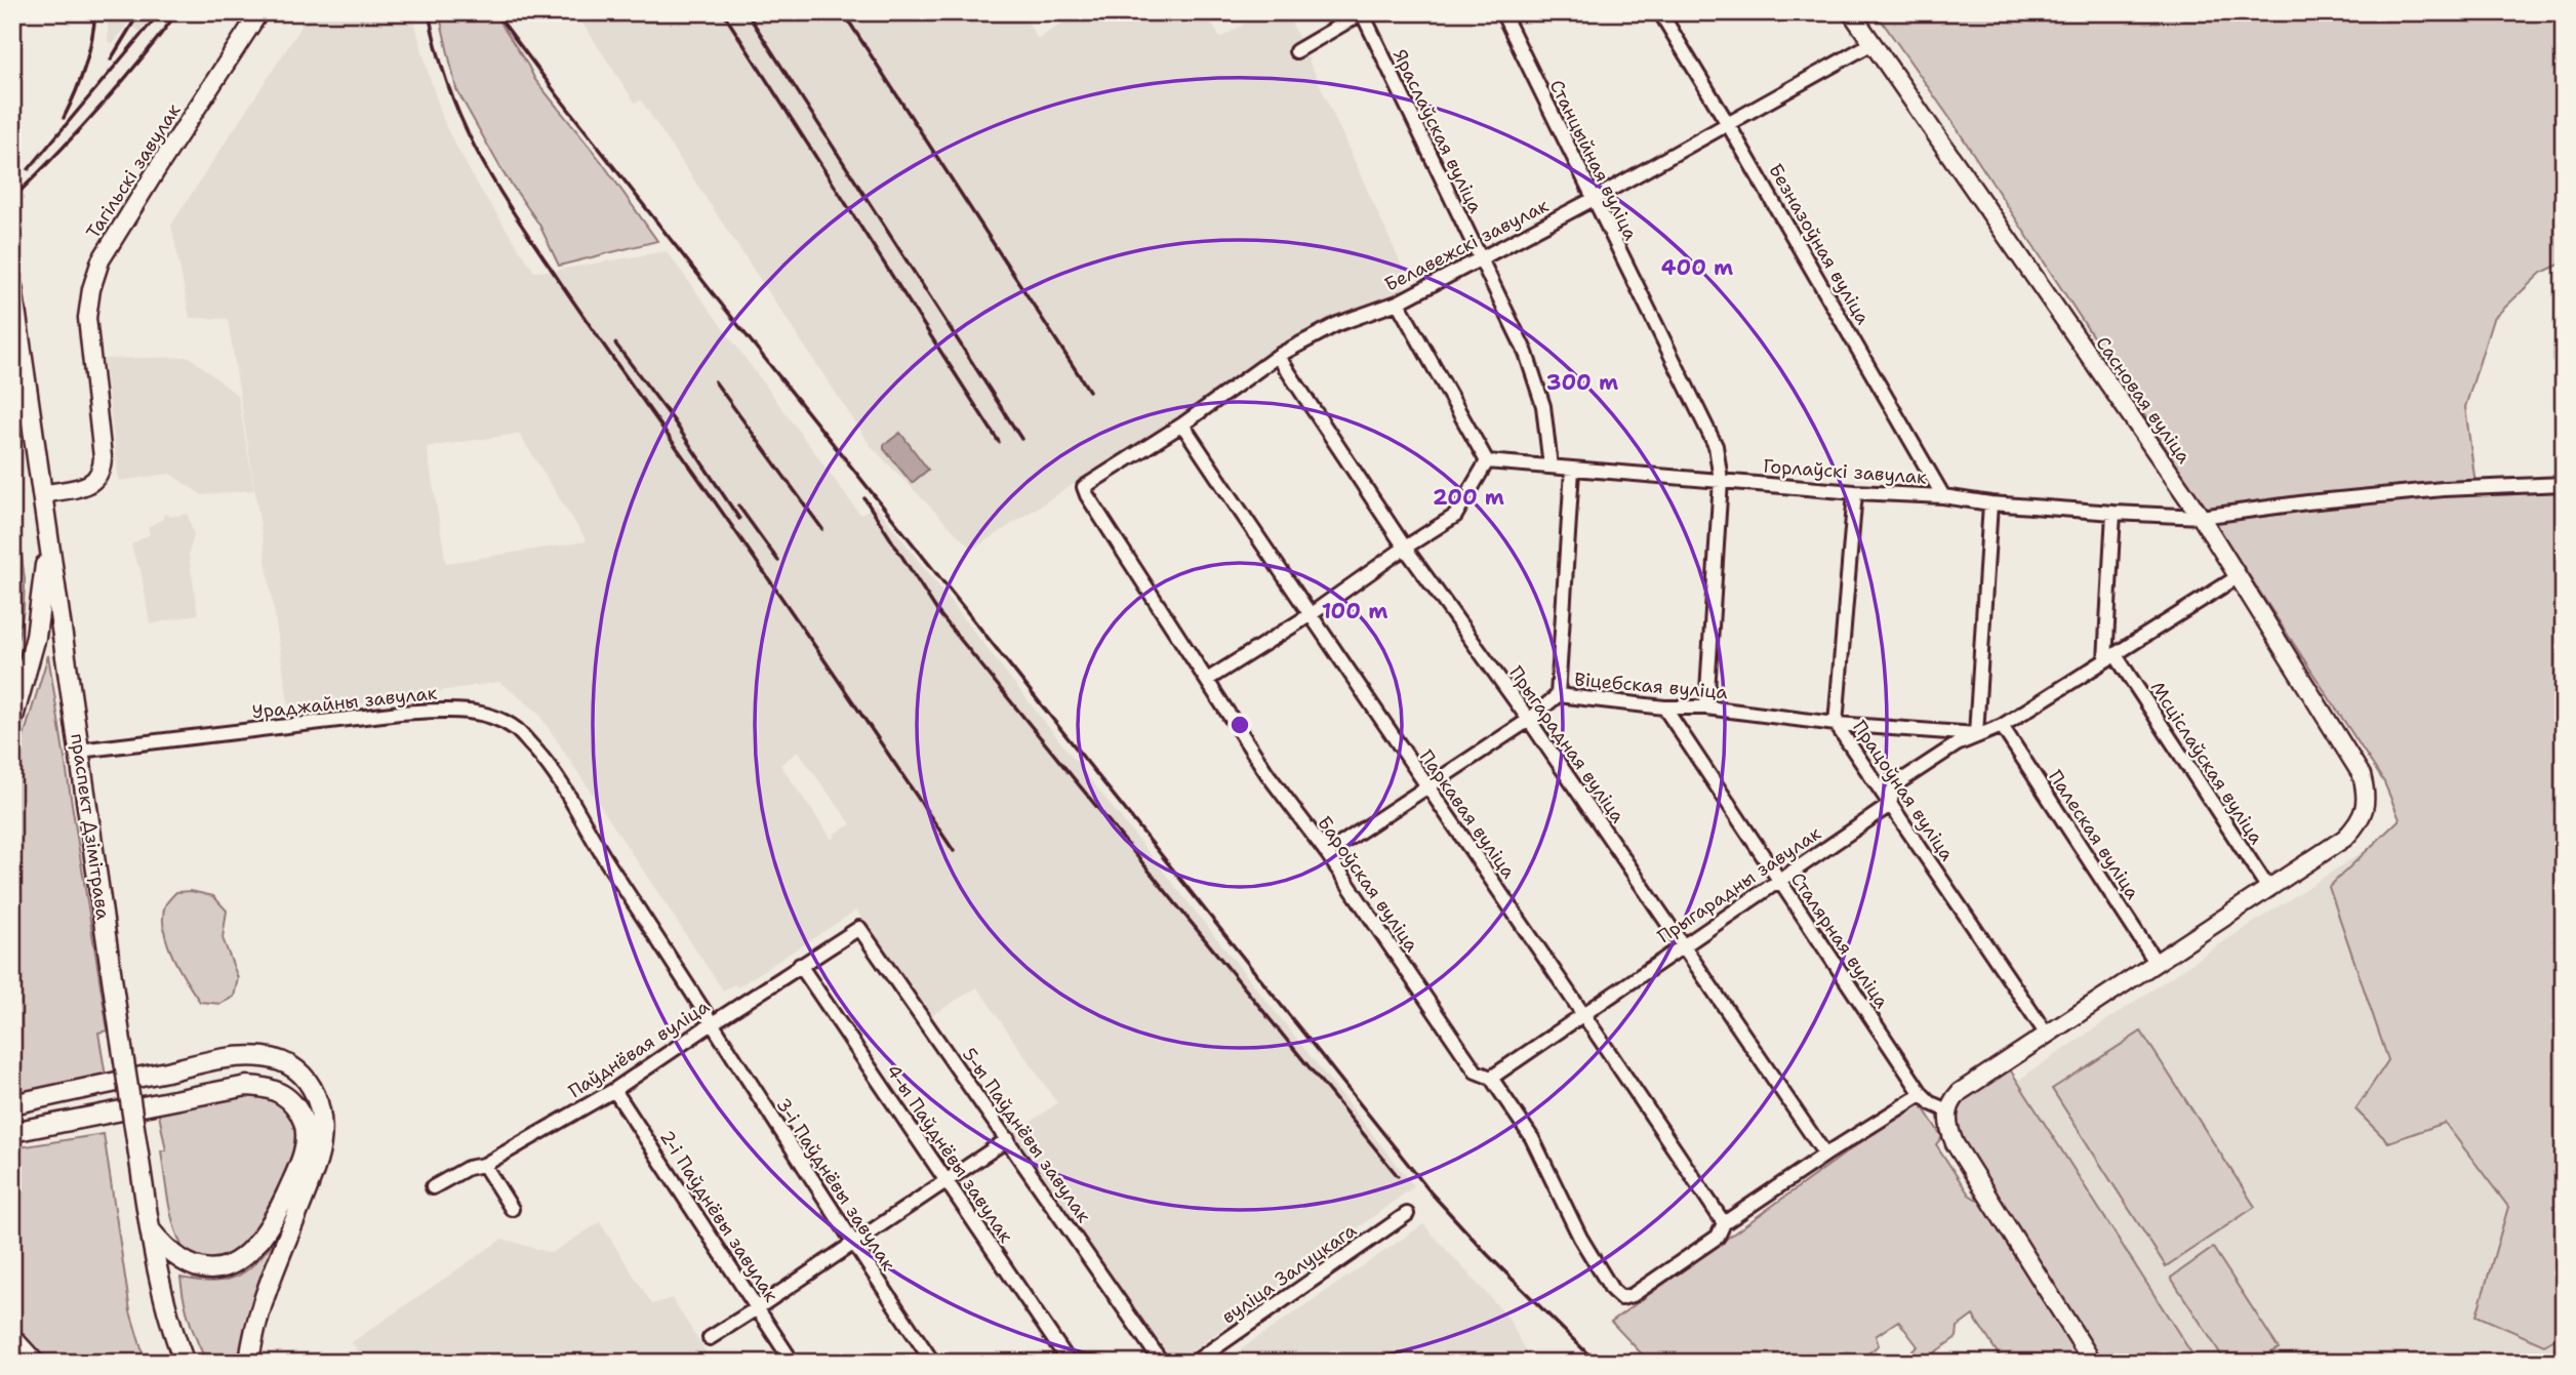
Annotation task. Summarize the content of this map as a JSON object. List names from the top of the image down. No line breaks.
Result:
{"streets":{"main road":["Тагільскі завулак","Сасновая вуліца","праспект Дзімітрава"],"street":["Яраслаўская вуліца","Станцыйная вуліца","Безназоўная вуліца","Белавежскі завулак","Горлаўскі завулак","Віцебская вуліца","Ураджайны завулак","Прыгарадная вуліца","Мсціслаўская вуліца","Працоўная вуліца","Паркавая вуліца","Палеская вуліца","Бароўская вуліца","Прыгарадны завулак","Сталярная вуліца","Паўднёвая вуліца","5-ы Паўднёвы завулак","4-ы Паўднёвы завулак","3-і Паўднёвы завулак","2-і Паўднёвы завулак","вуліца Залуцкага"]},"crossings":[["Яраслаўская вуліца","Белавежскі завулак"],["Яраслаўская вуліца","Горлаўскі завулак"],["Станцыйная вуліца","Белавежскі завулак"],["Станцыйная вуліца","Горлаўскі завулак"],["Тагільскі завулак","праспект Дзімітрава"],["Безназоўная вуліца","Белавежскі завулак"],["Безназоўная вуліца","Горлаўскі завулак"],["Белавежскі завулак","Сасновая вуліца"],["Белавежскі завулак","Прыгарадная вуліца"],["Белавежскі завулак","Паркавая вуліца"],["Белавежскі завулак","Бароўская вуліца"],["Сасновая вуліца","Горлаўскі завулак"],["Сасновая вуліца","Мсціслаўская вуліца"],["Горлаўскі завулак","Працоўная вуліца"],["Віцебская вуліца","Прыгарадная вуліца"],["Віцебская вуліца","Працоўная вуліца"],["Віцебская вуліца","Паркавая вуліца"],["Віцебская вуліца","Бароўская вуліца"],["Віцебская вуліца","Прыгарадны завулак"],["Віцебская вуліца","Сталярная вуліца"],["Ураджайны завулак","праспект Дзімітрава"],["Ураджайны завулак","Паўднёвая вуліца"],["Ураджайны завулак","3-і Паўднёвы завулак"],["Прыгарадная вуліца","Прыгарадны завулак"],["Працоўная вуліца","Прыгарадны завулак"],["Паркавая вуліца","Бароўская вуліца"],["Паркавая вуліца","Прыгарадны завулак"],["Палеская вуліца","Прыгарадны завулак"],["Бароўская вуліца","Прыгарадны завулак"],["Прыгарадны завулак","Сталярная вуліца"],["Паўднёвая вуліца","5-ы Паўднёвы завулак"],["Паўднёвая вуліца","4-ы Паўднёвы завулак"],["Паўднёвая вуліца","3-і Паўднёвы завулак"],["Паўднёвая вуліца","2-і Паўднёвы завулак"]],"rings":["400 m","300 m","200 m","100 m"]}
